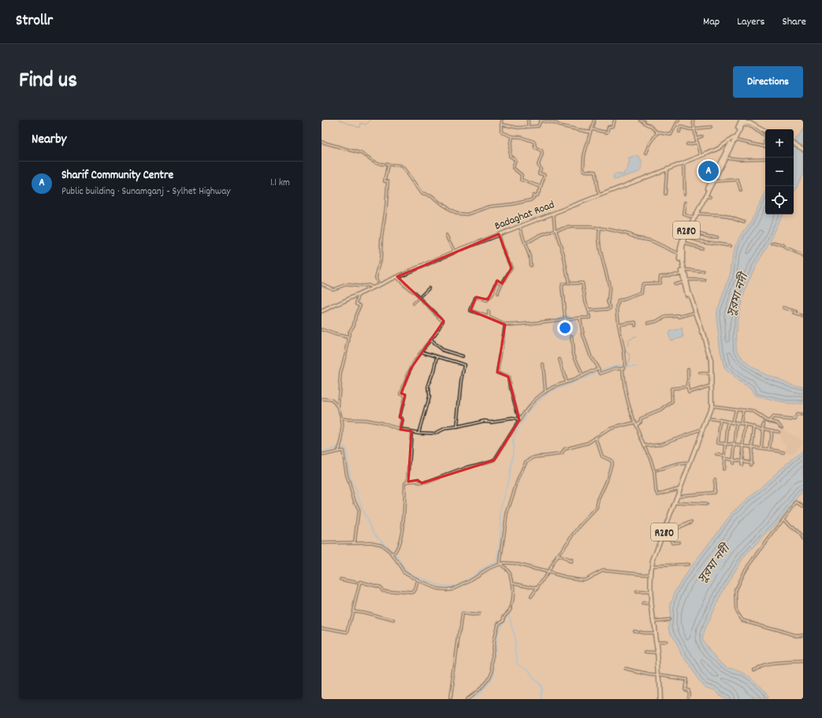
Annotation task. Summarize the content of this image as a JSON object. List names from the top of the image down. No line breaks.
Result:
{"streets":{"main road":["Badaghat Road","R280"]},"crossings":[["Badaghat Road","R280"]],"water":["সুরমা নদী"],"page":{"header":"Strollr","nav":["Map","Layers","Share"],"title":"Find us","buttons":"Directions","heading":"Nearby","map_buttons":["+","−"],"pins":"A","list":[{"mark":"A","name":"Sharif Community Centre","note":"Public building · Sunamganj - Sylhet Highway","value":"1.1 km"}]}}
